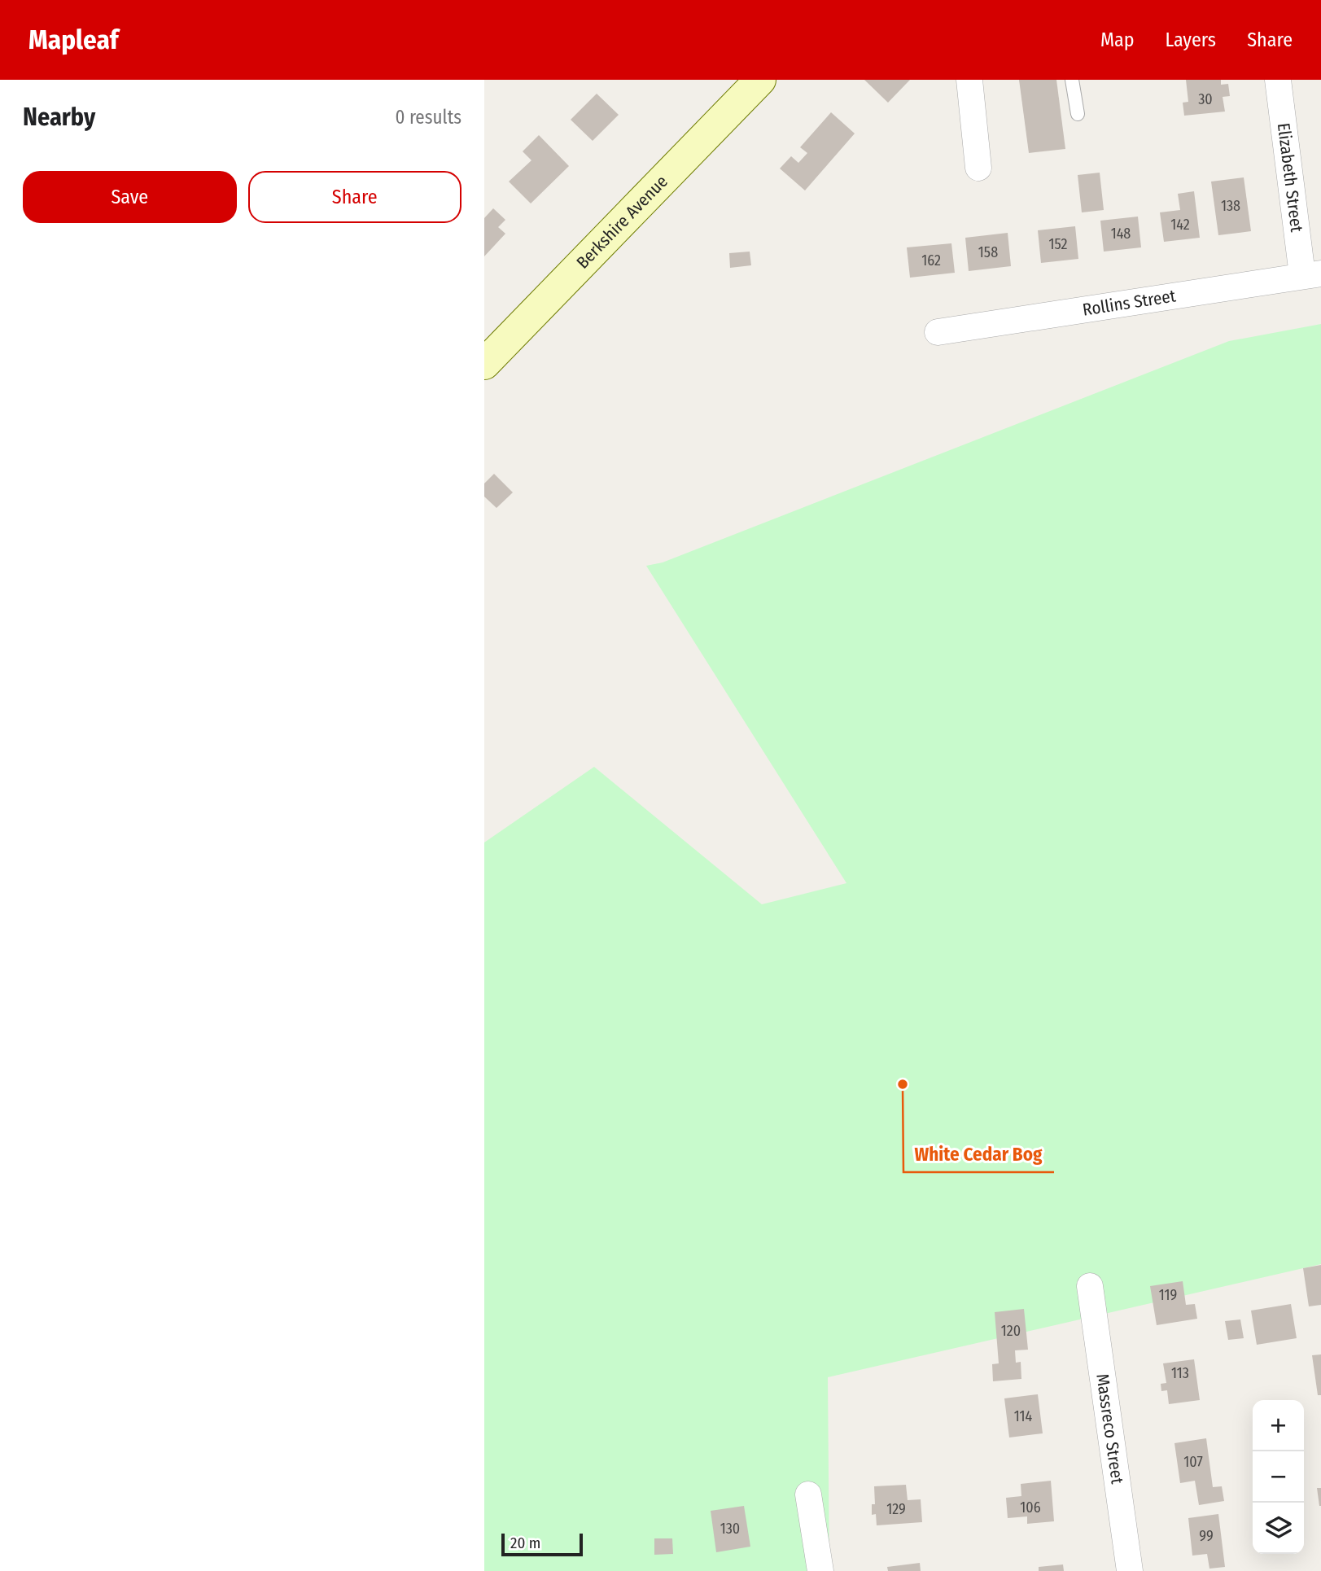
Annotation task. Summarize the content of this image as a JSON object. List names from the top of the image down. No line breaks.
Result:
{"streets":{"main road":["Berkshire Avenue"],"street":["Elizabeth Street","Rollins Street","Massreco Street"]},"crossings":[["Elizabeth Street","Rollins Street"]],"places":["White Cedar Bog"],"house_numbers":["30","138","142","148","152","158","162","119","120","113","114","107","106","129","130","99"],"scale_bar":"20 m","page":{"header":"Mapleaf","nav":["Map","Layers","Share"],"heading":["Nearby","0 results"],"buttons":["Save","Share"],"map_buttons":["+","−"],"scale":"20 m"}}
